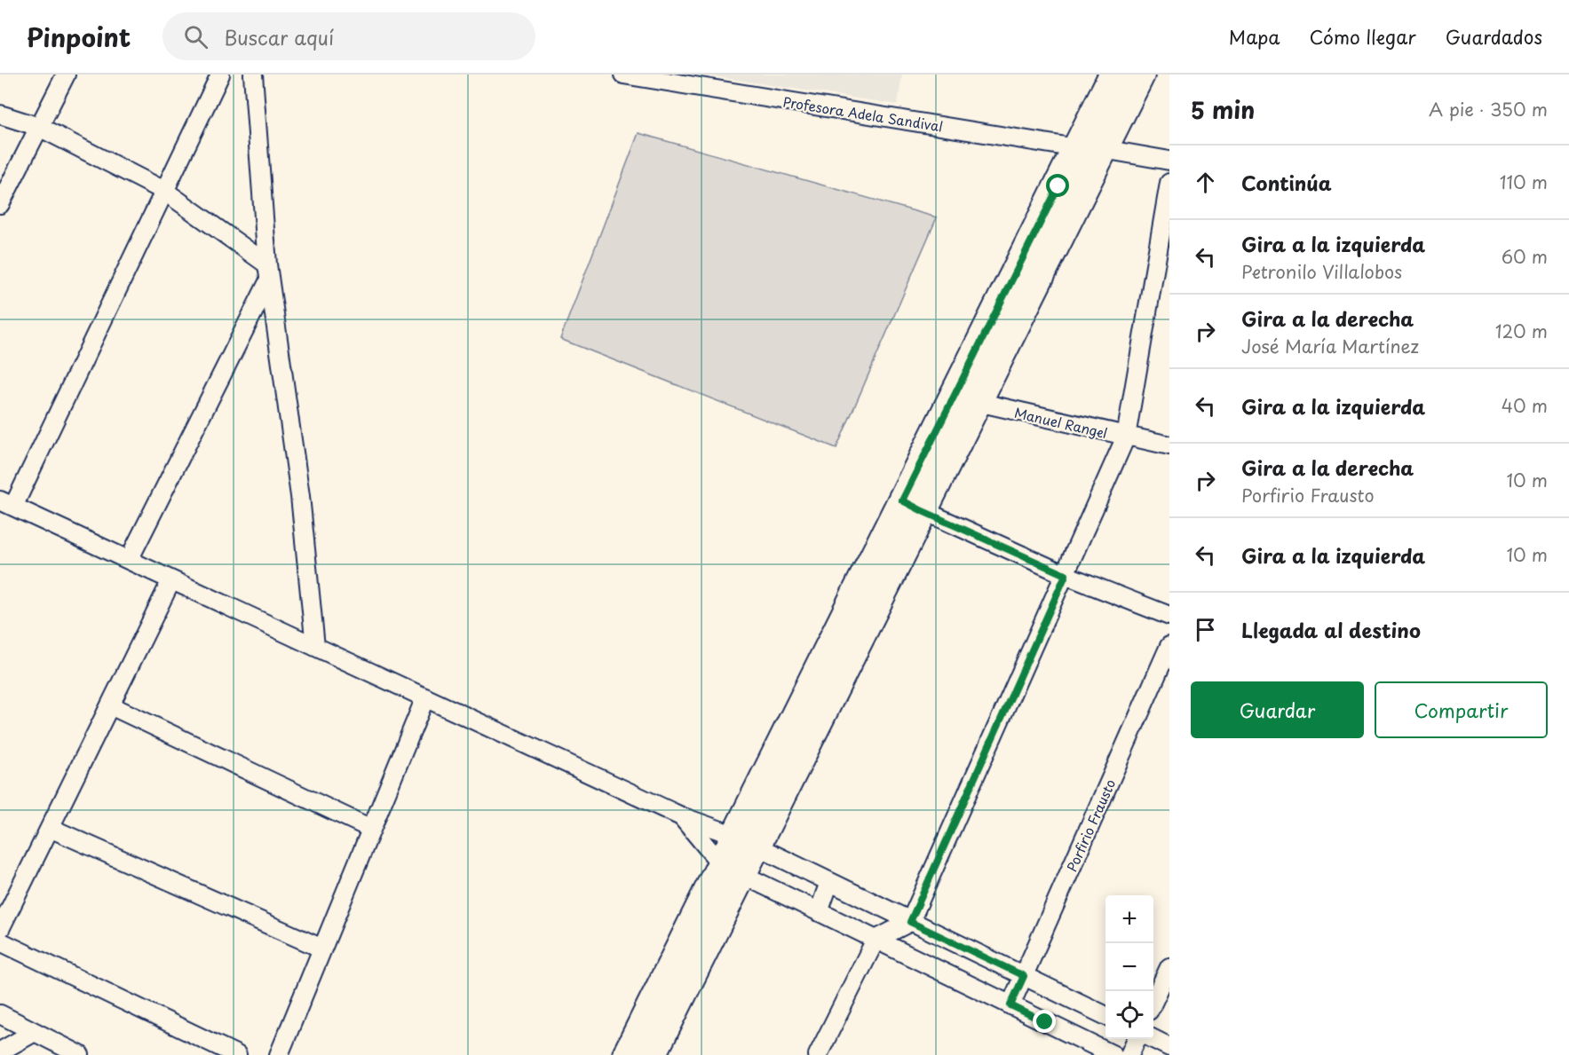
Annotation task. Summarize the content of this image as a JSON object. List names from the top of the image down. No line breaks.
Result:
{"streets":{"street":["Profesora Adela Sandival","Manuel Rangel","Porfirio Frausto"]},"page":{"header":"Pinpoint","search":"Buscar aquí","nav":["Mapa","Cómo llegar","Guardados"],"heading":["5 min","A pie · 350 m"],"list":[["Continúa","110 m"],["Gira a la izquierda","Petronilo Villalobos","60 m"],["Gira a la derecha","José María Martínez","120 m"],["Gira a la izquierda","40 m"],["Gira a la derecha","Porfirio Frausto","10 m"],["Gira a la izquierda","10 m"],"Llegada al destino"],"buttons":["Guardar","Compartir"],"map_buttons":["+","−"]}}
